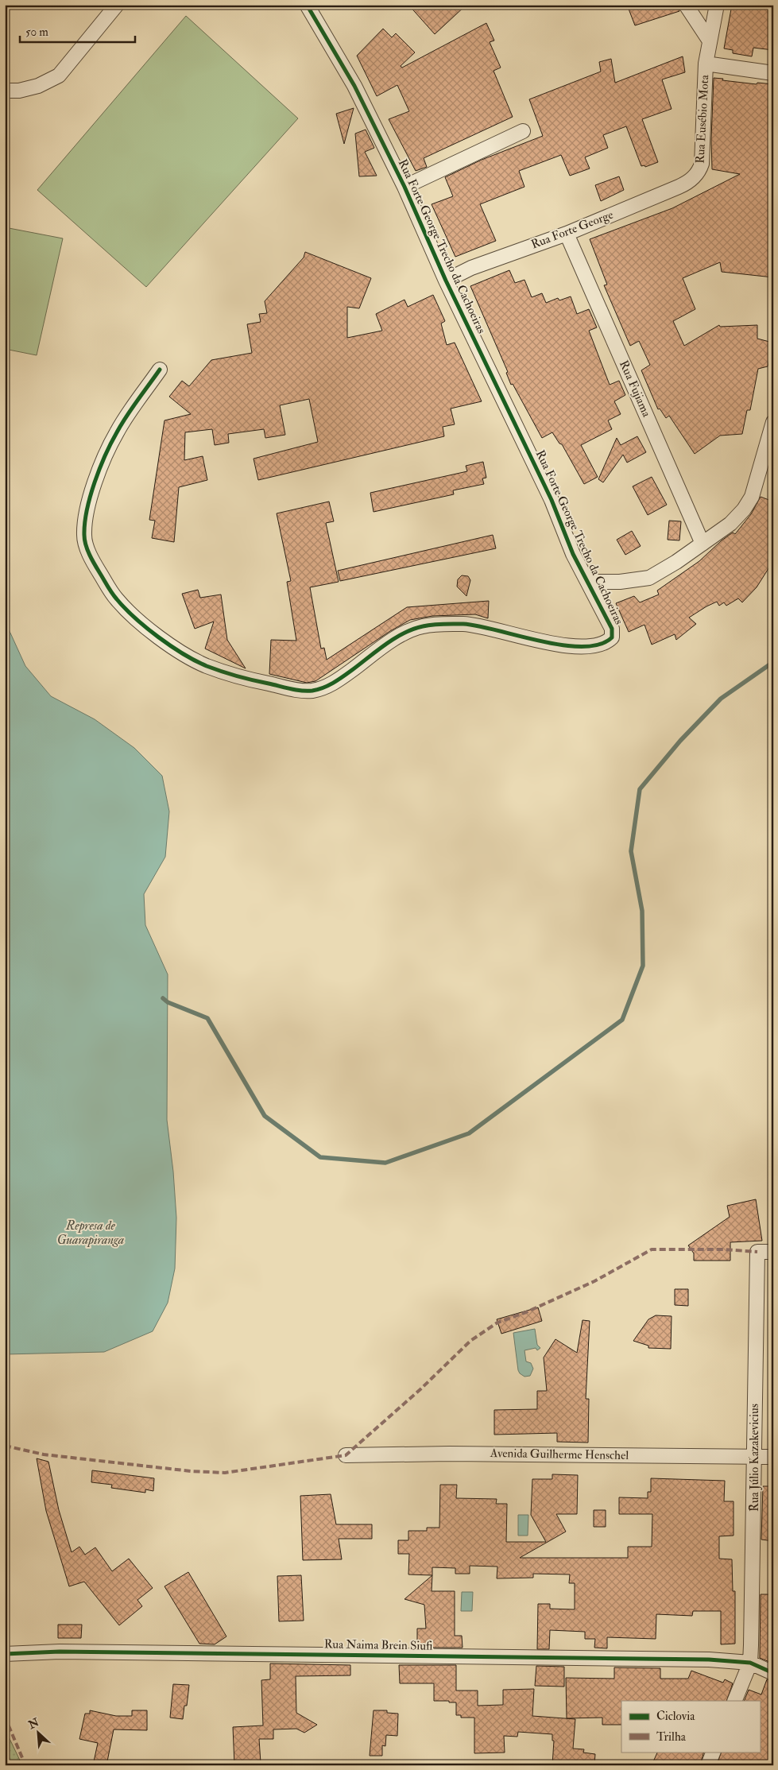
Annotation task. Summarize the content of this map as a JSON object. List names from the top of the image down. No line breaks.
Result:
{"streets":{"street":["Rua Eusébio Mota","Rua Forte George","Rua Forte George Trecho da Cachoeiras","Rua Fujiama","Avenida Guilherme Henschel","Rua Júlio Kazakevicius","Rua Naima Brein Siufi"]},"crossings":[["Rua Eusébio Mota","Rua Forte George"],["Rua Forte George","Rua Forte George Trecho da Cachoeiras"],["Rua Forte George","Rua Fujiama"],["Avenida Guilherme Henschel","Rua Júlio Kazakevicius"],["Rua Júlio Kazakevicius","Rua Naima Brein Siufi"]],"water":["Represa de Guarapiranga"],"legend":["Ciclovia","Trilha"],"scale_bar":"50 m","north":"top left"}
